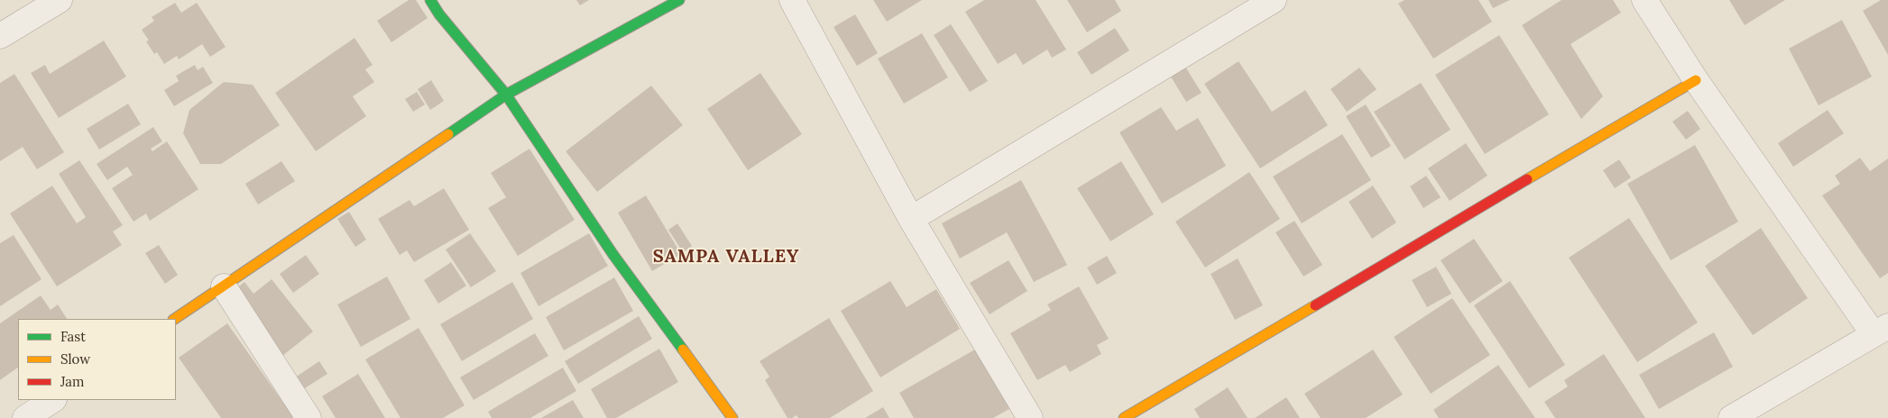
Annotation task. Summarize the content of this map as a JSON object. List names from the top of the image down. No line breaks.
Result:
{"districts":["SAMPA VALLEY"],"legend":["Fast","Slow","Jam"]}
